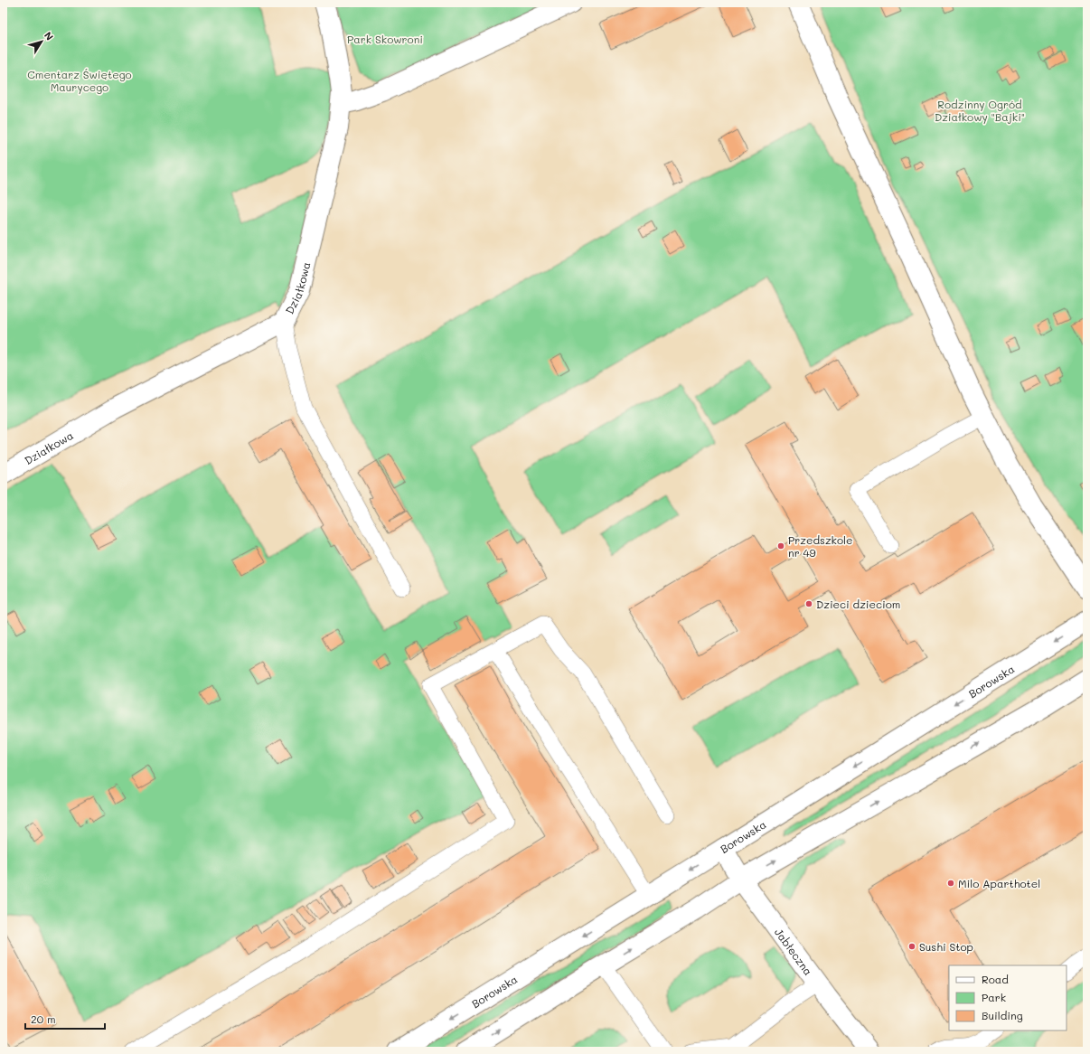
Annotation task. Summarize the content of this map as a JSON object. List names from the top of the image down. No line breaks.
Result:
{"streets":{"street":["Działkowa","Borowska","Jabłeczna"]},"crossings":[["Borowska","Jabłeczna"]],"parks":["Park Skowroni","Cmentarz Świętego Maurycego","Rodzinny Ogród Działkowy \"Bajki\""],"places":["Przedszkole nr 49","Dzieci dzieciom","Milo Aparthotel","Sushi Stop"],"legend":["Road","Park","Building"],"scale_bar":"20 m","north":"top right"}
